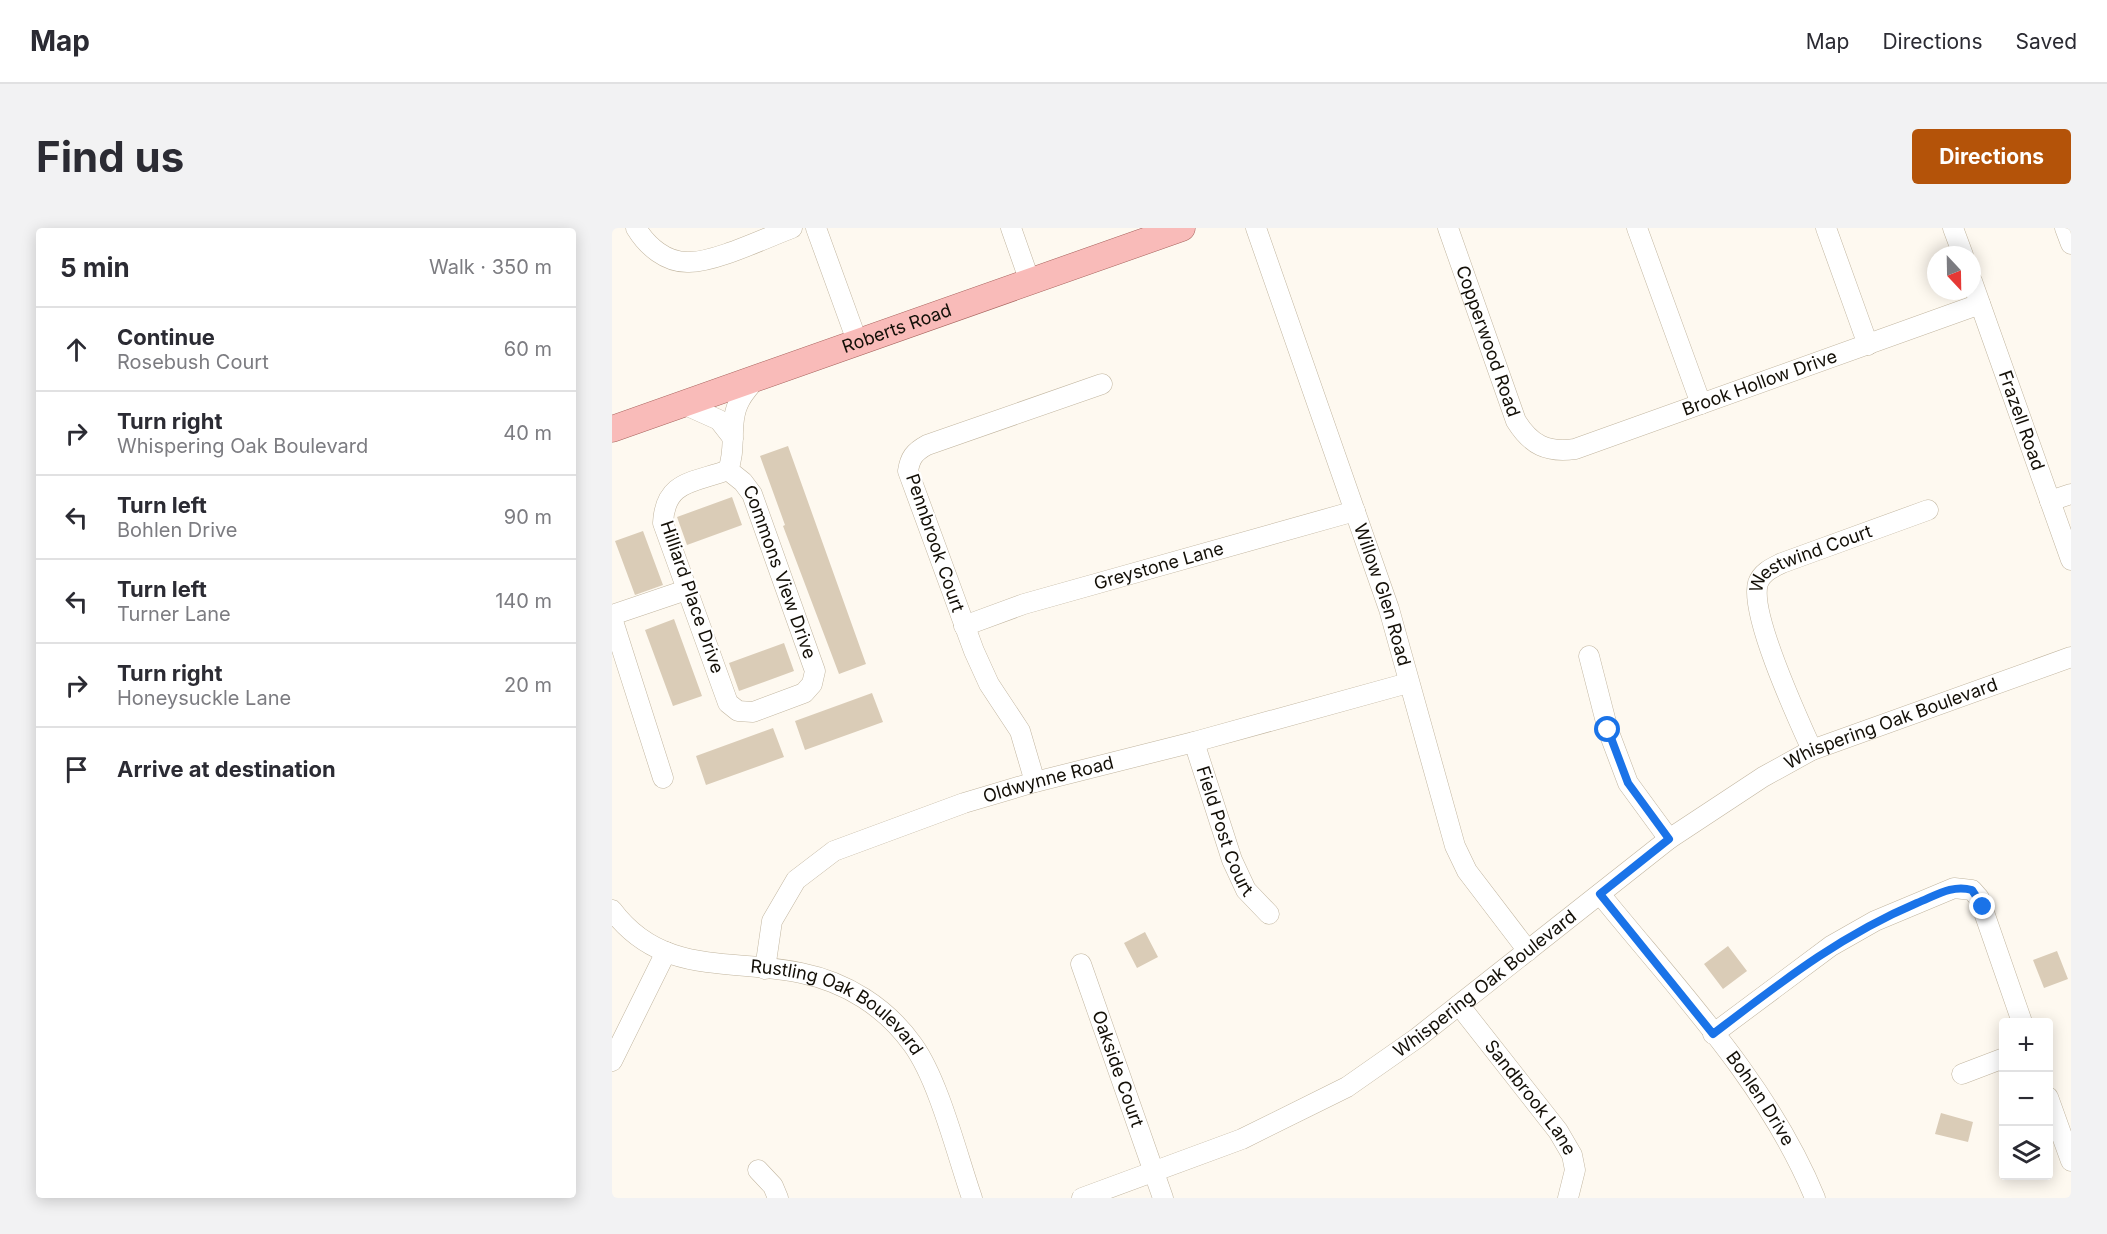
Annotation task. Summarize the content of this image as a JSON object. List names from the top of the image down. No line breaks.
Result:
{"streets":{"main road":["Roberts Road"],"street":["Copperwood Road","Brook Hollow Drive","Frazell Road","Pennbrook Court","Westwind Court","Greystone Lane","Commons View Drive","Willow Glen Road","Hilliard Place Drive","Whispering Oak Boulevard","Oldwynne Road","Field Post Court","Rustling Oak Boulevard","Oakside Court","Sandbrook Lane","Bohlen Drive"]},"crossings":[["Copperwood Road","Brook Hollow Drive"],["Brook Hollow Drive","Frazell Road"],["Pennbrook Court","Greystone Lane"],["Pennbrook Court","Oldwynne Road"],["Westwind Court","Whispering Oak Boulevard"],["Greystone Lane","Willow Glen Road"],["Commons View Drive","Hilliard Place Drive"],["Willow Glen Road","Whispering Oak Boulevard"],["Willow Glen Road","Oldwynne Road"],["Whispering Oak Boulevard","Oakside Court"],["Whispering Oak Boulevard","Sandbrook Lane"],["Whispering Oak Boulevard","Bohlen Drive"],["Oldwynne Road","Field Post Court"],["Oldwynne Road","Rustling Oak Boulevard"]],"north":"bottom","page":{"header":"Map","nav":["Map","Directions","Saved"],"buttons":"Directions","title":"Find us","heading":["5 min","Walk · 350 m"],"list":[["Continue","Rosebush Court","60 m"],["Turn right","Whispering Oak Boulevard","40 m"],["Turn left","Bohlen Drive","90 m"],["Turn left","Turner Lane","140 m"],["Turn right","Honeysuckle Lane","20 m"],"Arrive at destination"],"map_buttons":["+","−"]}}
